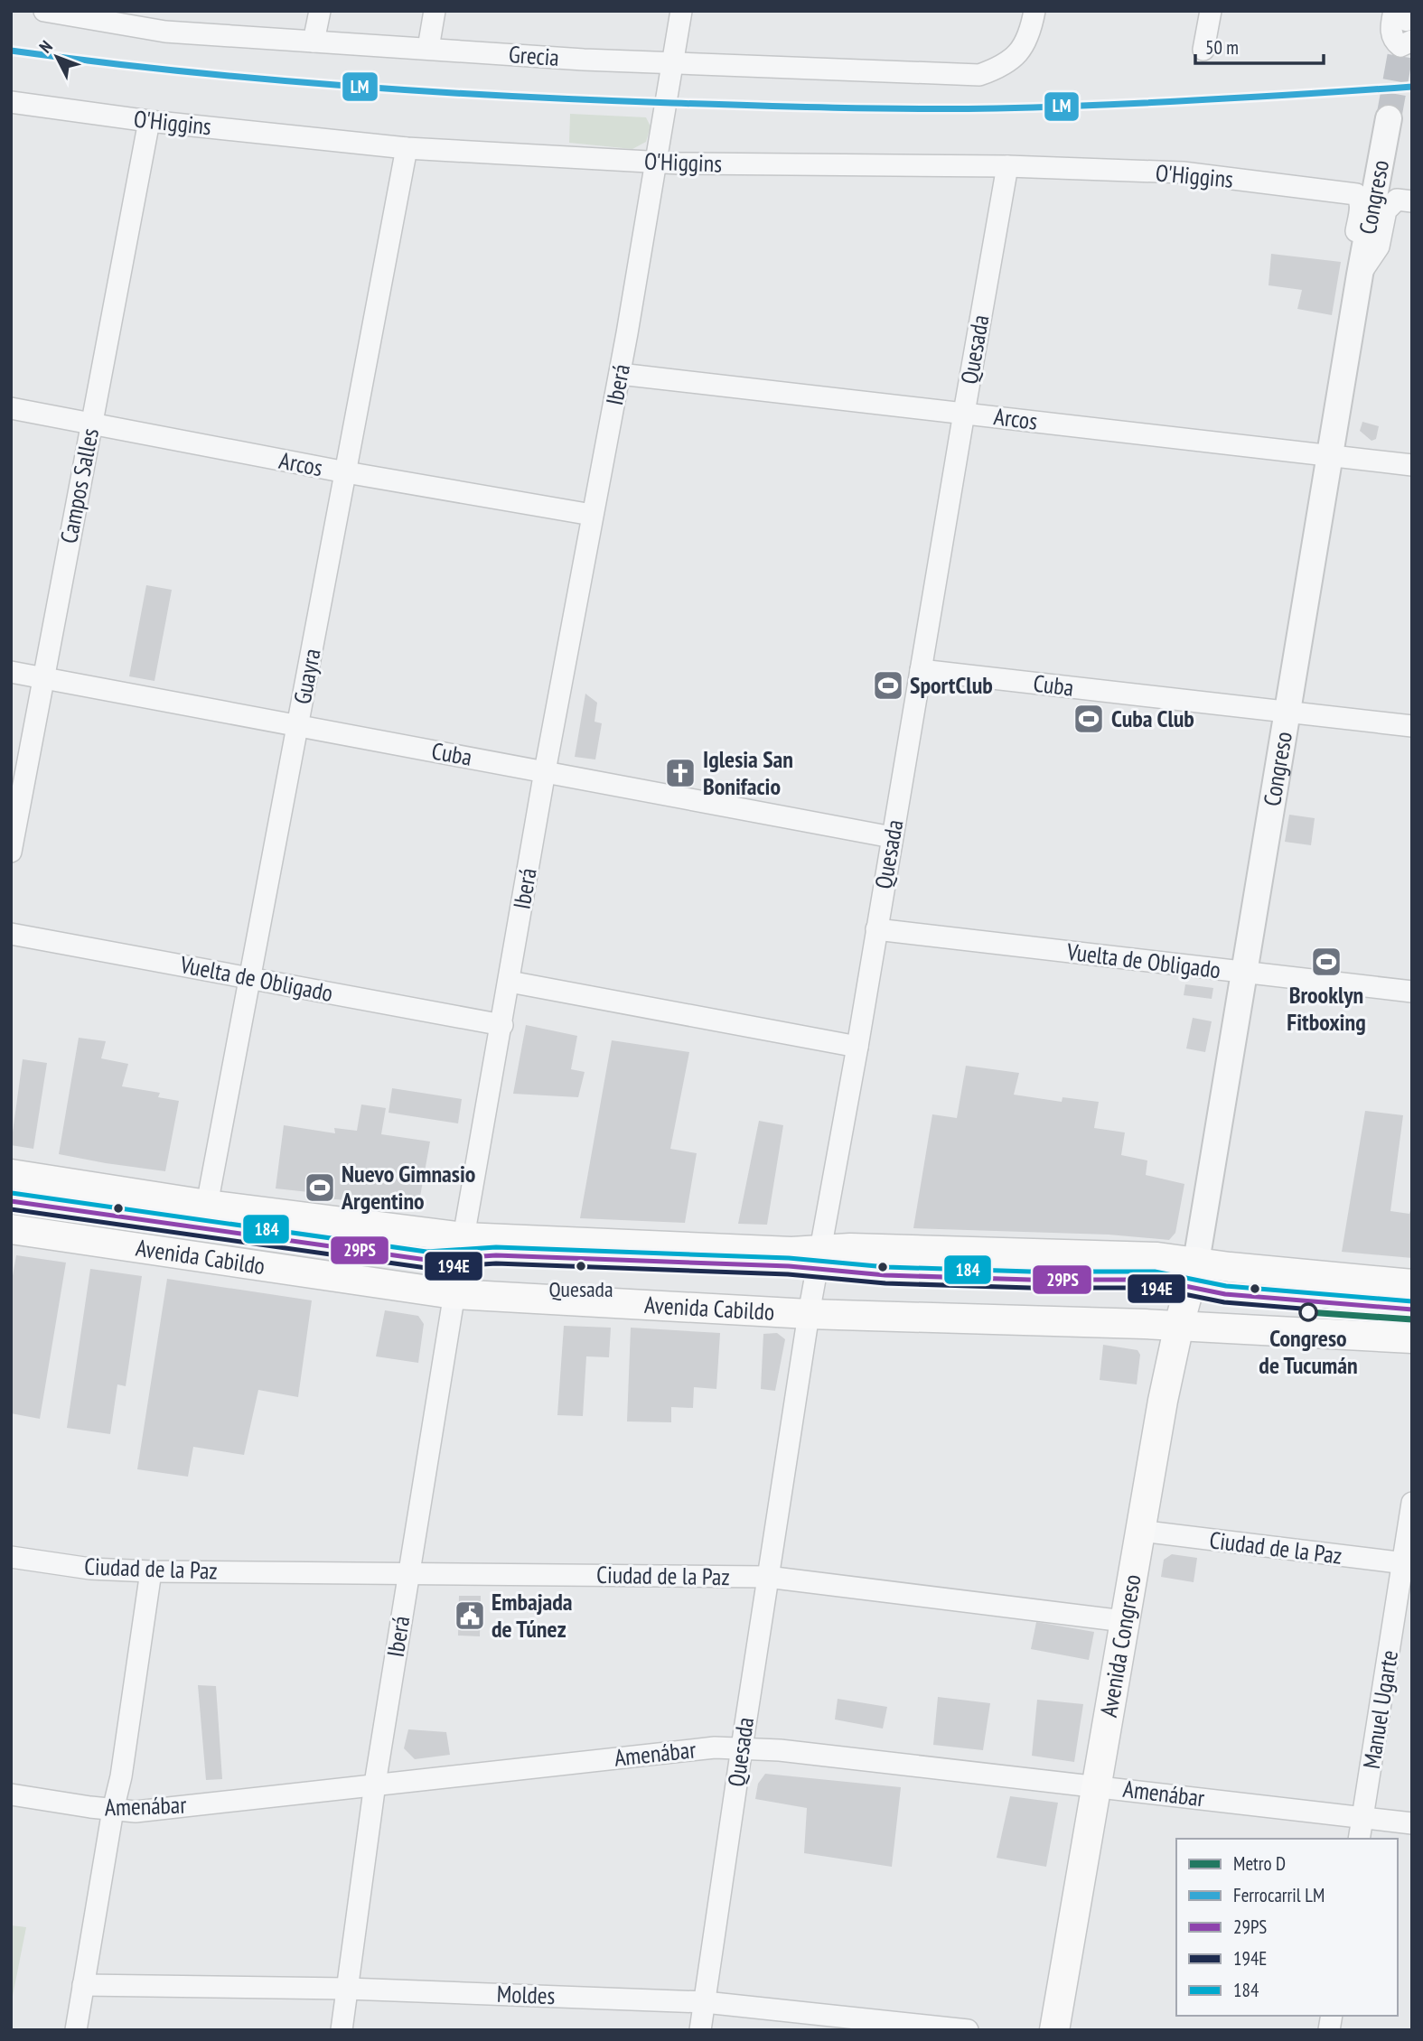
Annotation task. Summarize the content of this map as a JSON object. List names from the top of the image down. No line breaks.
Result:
{"streets":{"main road":["Avenida Cabildo","Avenida Congreso"],"street":["Grecia","O'Higgins","Congreso","Quesada","Iberá","Arcos","Campos Salles","Guayra","Cuba","Vuelta de Obligado","Ciudad de la Paz","Manuel Ugarte","Amenábar","Moldes"]},"crossings":[["Grecia","Iberá"],["O'Higgins","Congreso"],["O'Higgins","Quesada"],["O'Higgins","Iberá"],["O'Higgins","Campos Salles"],["O'Higgins","Guayra"],["Congreso","Arcos"],["Congreso","Cuba"],["Congreso","Vuelta de Obligado"],["Congreso","Avenida Congreso"],["Quesada","Arcos"],["Quesada","Cuba"],["Quesada","Vuelta de Obligado"],["Quesada","Avenida Cabildo"],["Quesada","Ciudad de la Paz"],["Quesada","Amenábar"],["Quesada","Moldes"],["Iberá","Arcos"],["Iberá","Cuba"],["Iberá","Vuelta de Obligado"],["Iberá","Avenida Cabildo"],["Iberá","Ciudad de la Paz"],["Iberá","Amenábar"],["Iberá","Moldes"],["Arcos","Campos Salles"],["Arcos","Guayra"],["Campos Salles","Cuba"],["Guayra","Cuba"],["Guayra","Vuelta de Obligado"],["Avenida Cabildo","Avenida Congreso"],["Ciudad de la Paz","Avenida Congreso"],["Ciudad de la Paz","Manuel Ugarte"],["Avenida Congreso","Amenábar"],["Manuel Ugarte","Amenábar"]],"places":{"sports":["SportClub","Cuba Club","Brooklyn Fitboxing","Nuevo Gimnasio Argentino"],"church":["Iglesia San Bonifacio"],"other":["Quesada","Congreso de Tucumán"],"public building":["Embajada de Túnez"]},"lines":["rail line LM","transit line 184","transit line 29PS","transit line 194E","metro line D"],"legend":["Metro D","Ferrocarril LM","29PS","194E","184"],"scale_bar":"50 m","north":"top left"}
